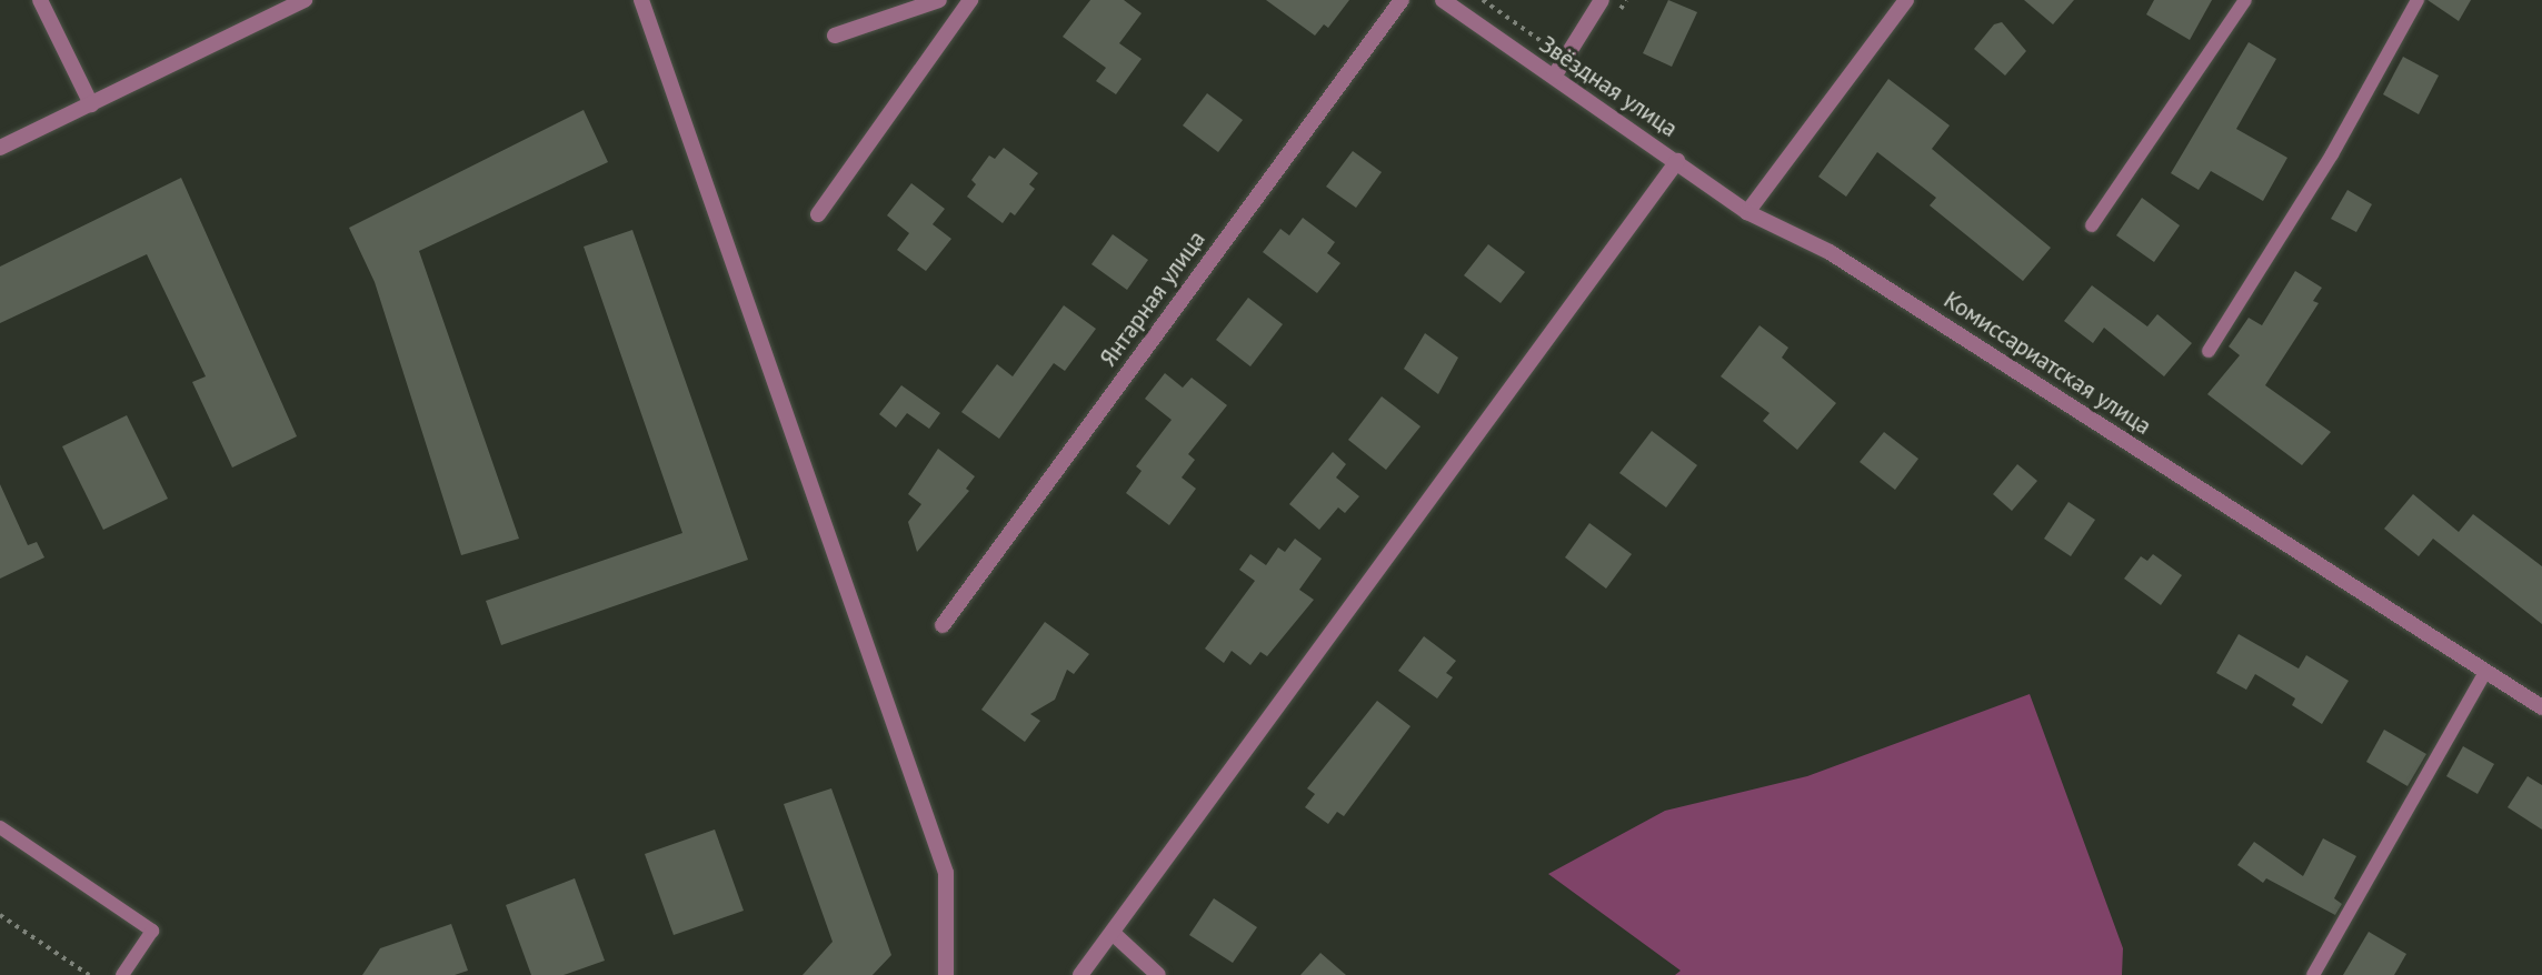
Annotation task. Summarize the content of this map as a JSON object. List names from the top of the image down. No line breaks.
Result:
{"streets":{"street":["Звёздная улица","Янтарная улица","Комиссариатская улица"]},"crossings":[["Звёздная улица","Комиссариатская улица"]]}
